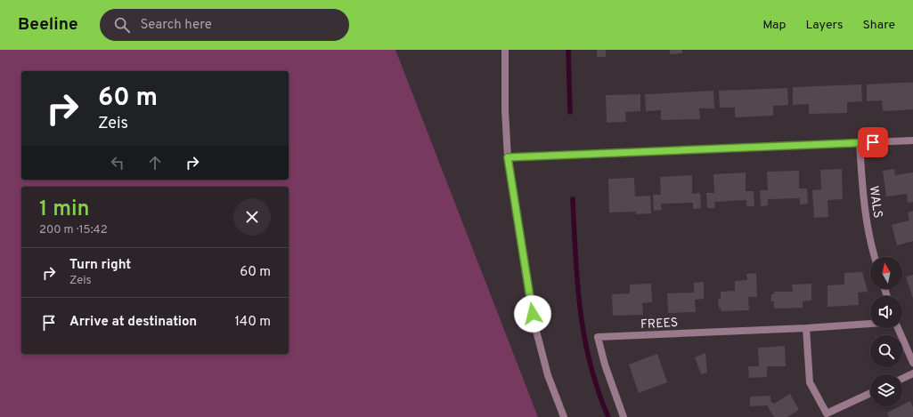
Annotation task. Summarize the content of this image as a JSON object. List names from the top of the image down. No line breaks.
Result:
{"streets":{"street":["WALS","FREES"]},"north":"top","page":{"header":"Beeline","search":"Search here","nav":["Map","Layers","Share"],"turn":["60 m","Zeis"],"heading":["1 min","200 m · 15:42"],"list":[{"name":"Turn right","note":"Zeis","value":"60 m"},{"name":"Arrive at destination","value":"140 m"}]}}
